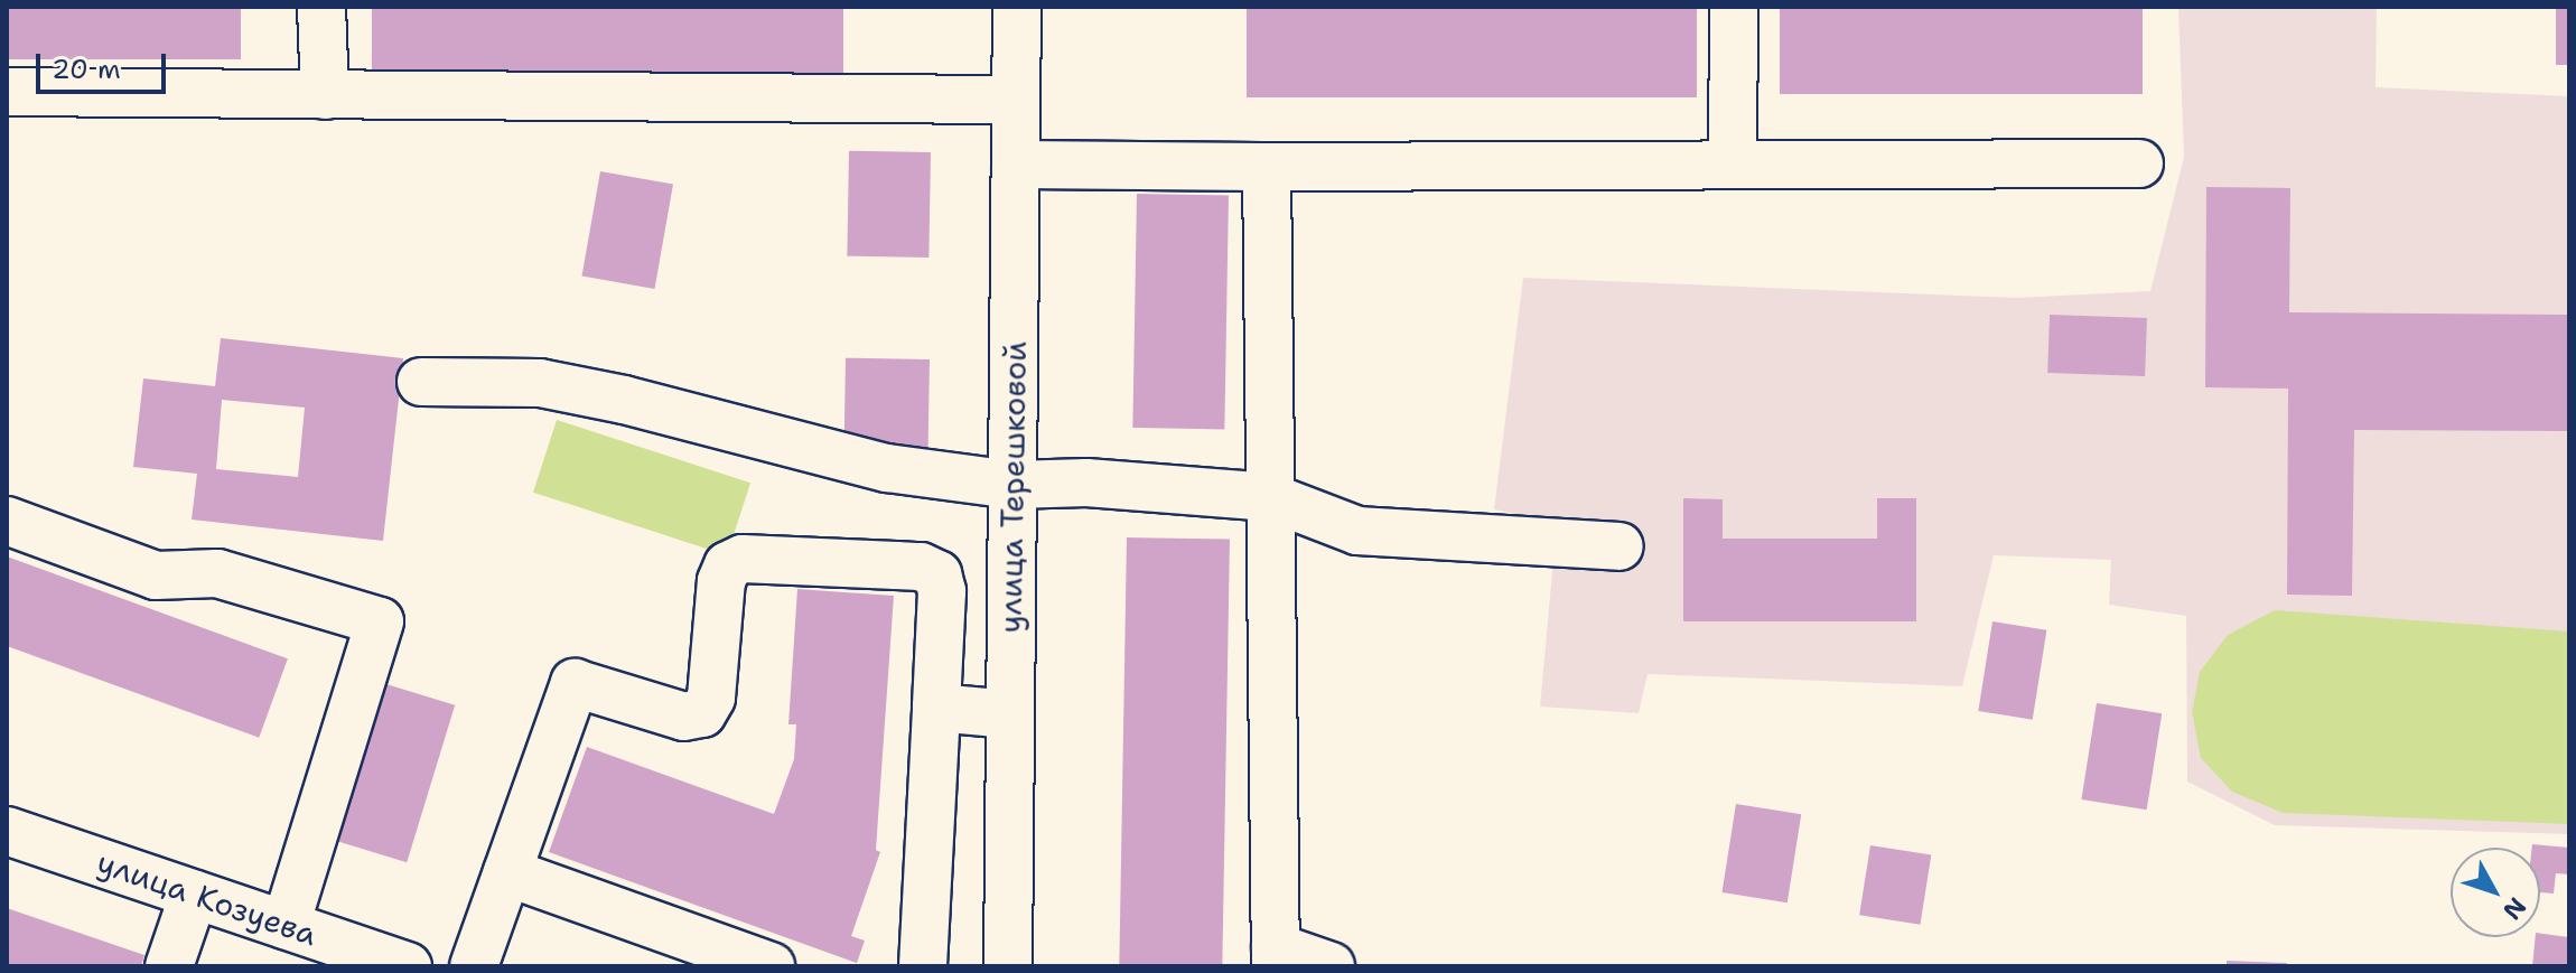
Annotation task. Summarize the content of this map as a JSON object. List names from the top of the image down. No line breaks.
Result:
{"streets":{"street":["улица Терешковой","улица Козуева"]},"scale_bar":"20 m","north":"bottom right"}
